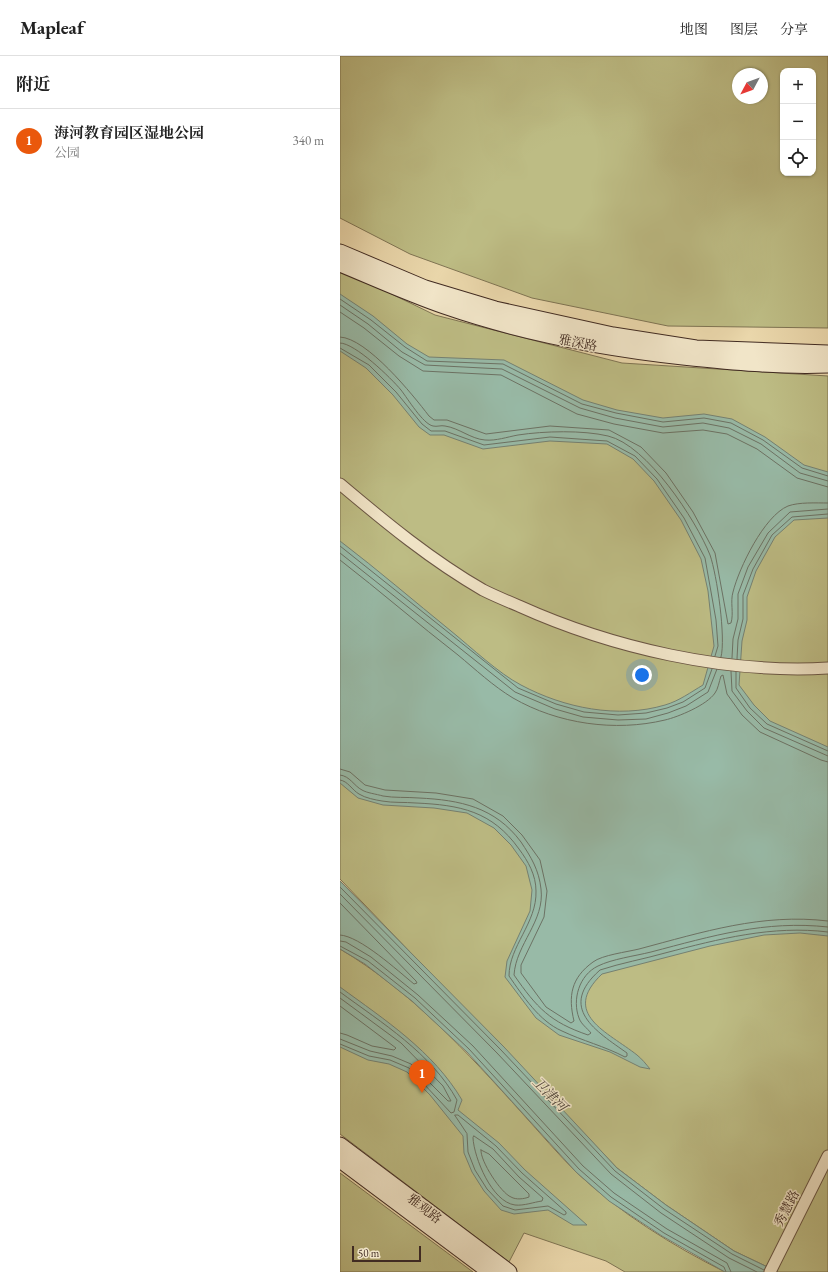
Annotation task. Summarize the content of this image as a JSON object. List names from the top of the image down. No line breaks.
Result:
{"streets":{"main road":["雅深路","雅观路"],"street":["秀慧路"]},"water":["卫津河"],"scale_bar":"50 m","north":"bottom left","page":{"header":"Mapleaf","nav":["地图","图层","分享"],"heading":"附近","map_buttons":["+","−"],"list":[{"mark":"1","name":"海河教育园区湿地公园","note":"公园","value":"340 m"}],"pins":"1","scale":"50 m"}}
